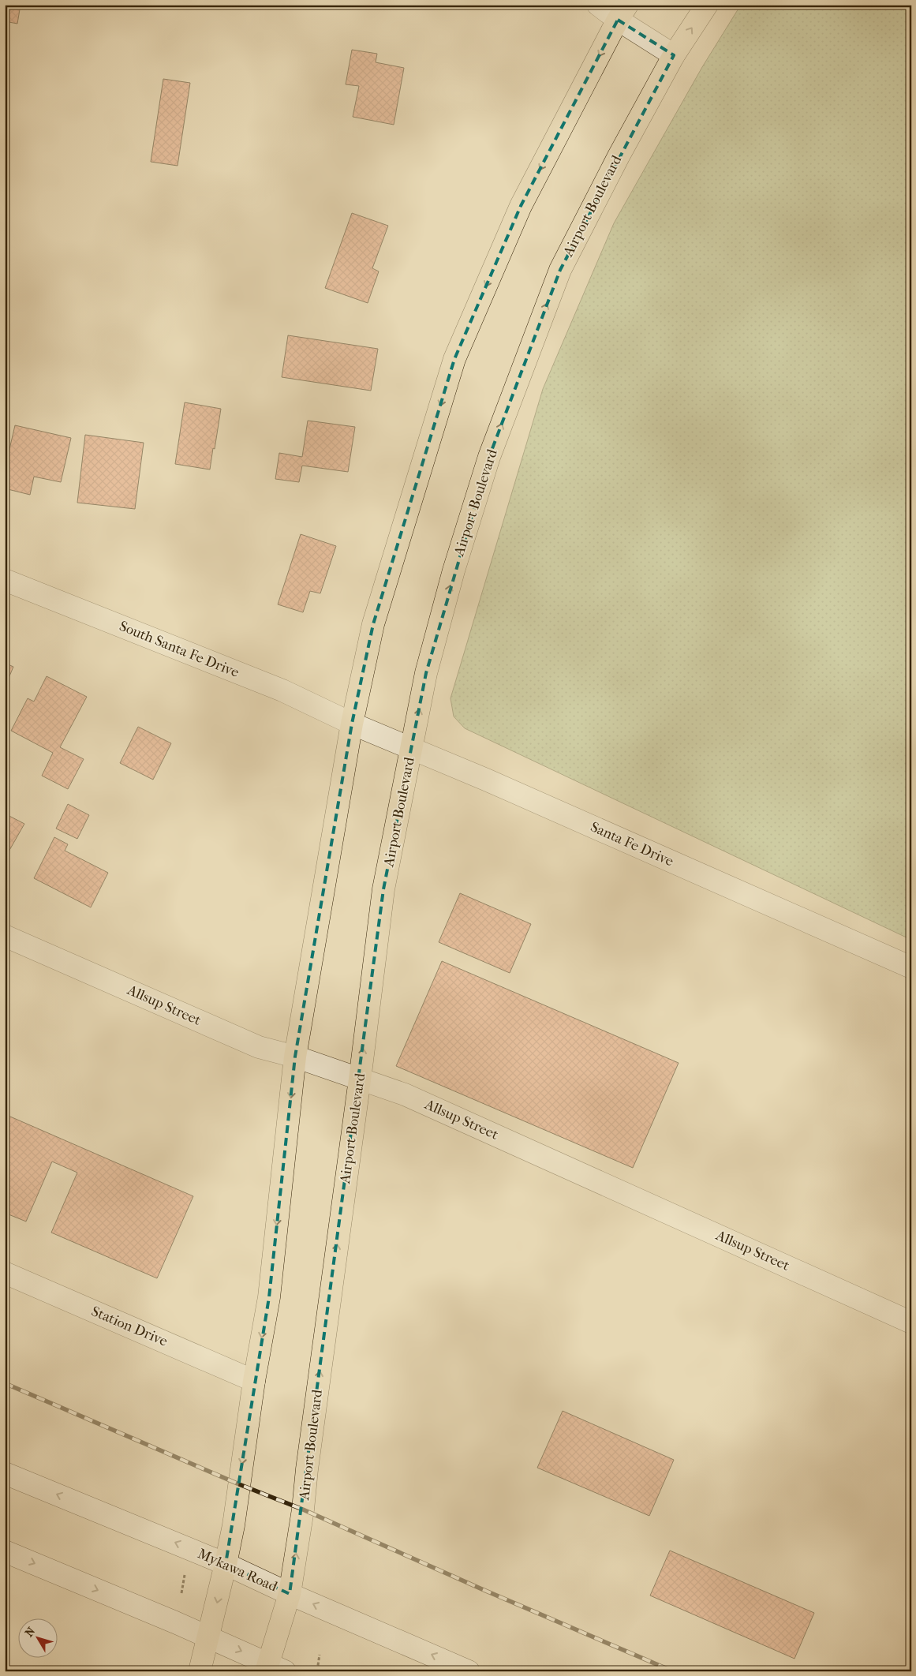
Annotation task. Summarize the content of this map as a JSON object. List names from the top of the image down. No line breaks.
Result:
{"streets":{"main road":["Airport Boulevard"],"street":["South Santa Fe Drive","Santa Fe Drive","Allsup Street","Station Drive","Mykawa Road"]},"crossings":[["Airport Boulevard","Santa Fe Drive"],["Airport Boulevard","Allsup Street"],["Airport Boulevard","Mykawa Road"],["South Santa Fe Drive","Santa Fe Drive"]],"north":"top left"}
